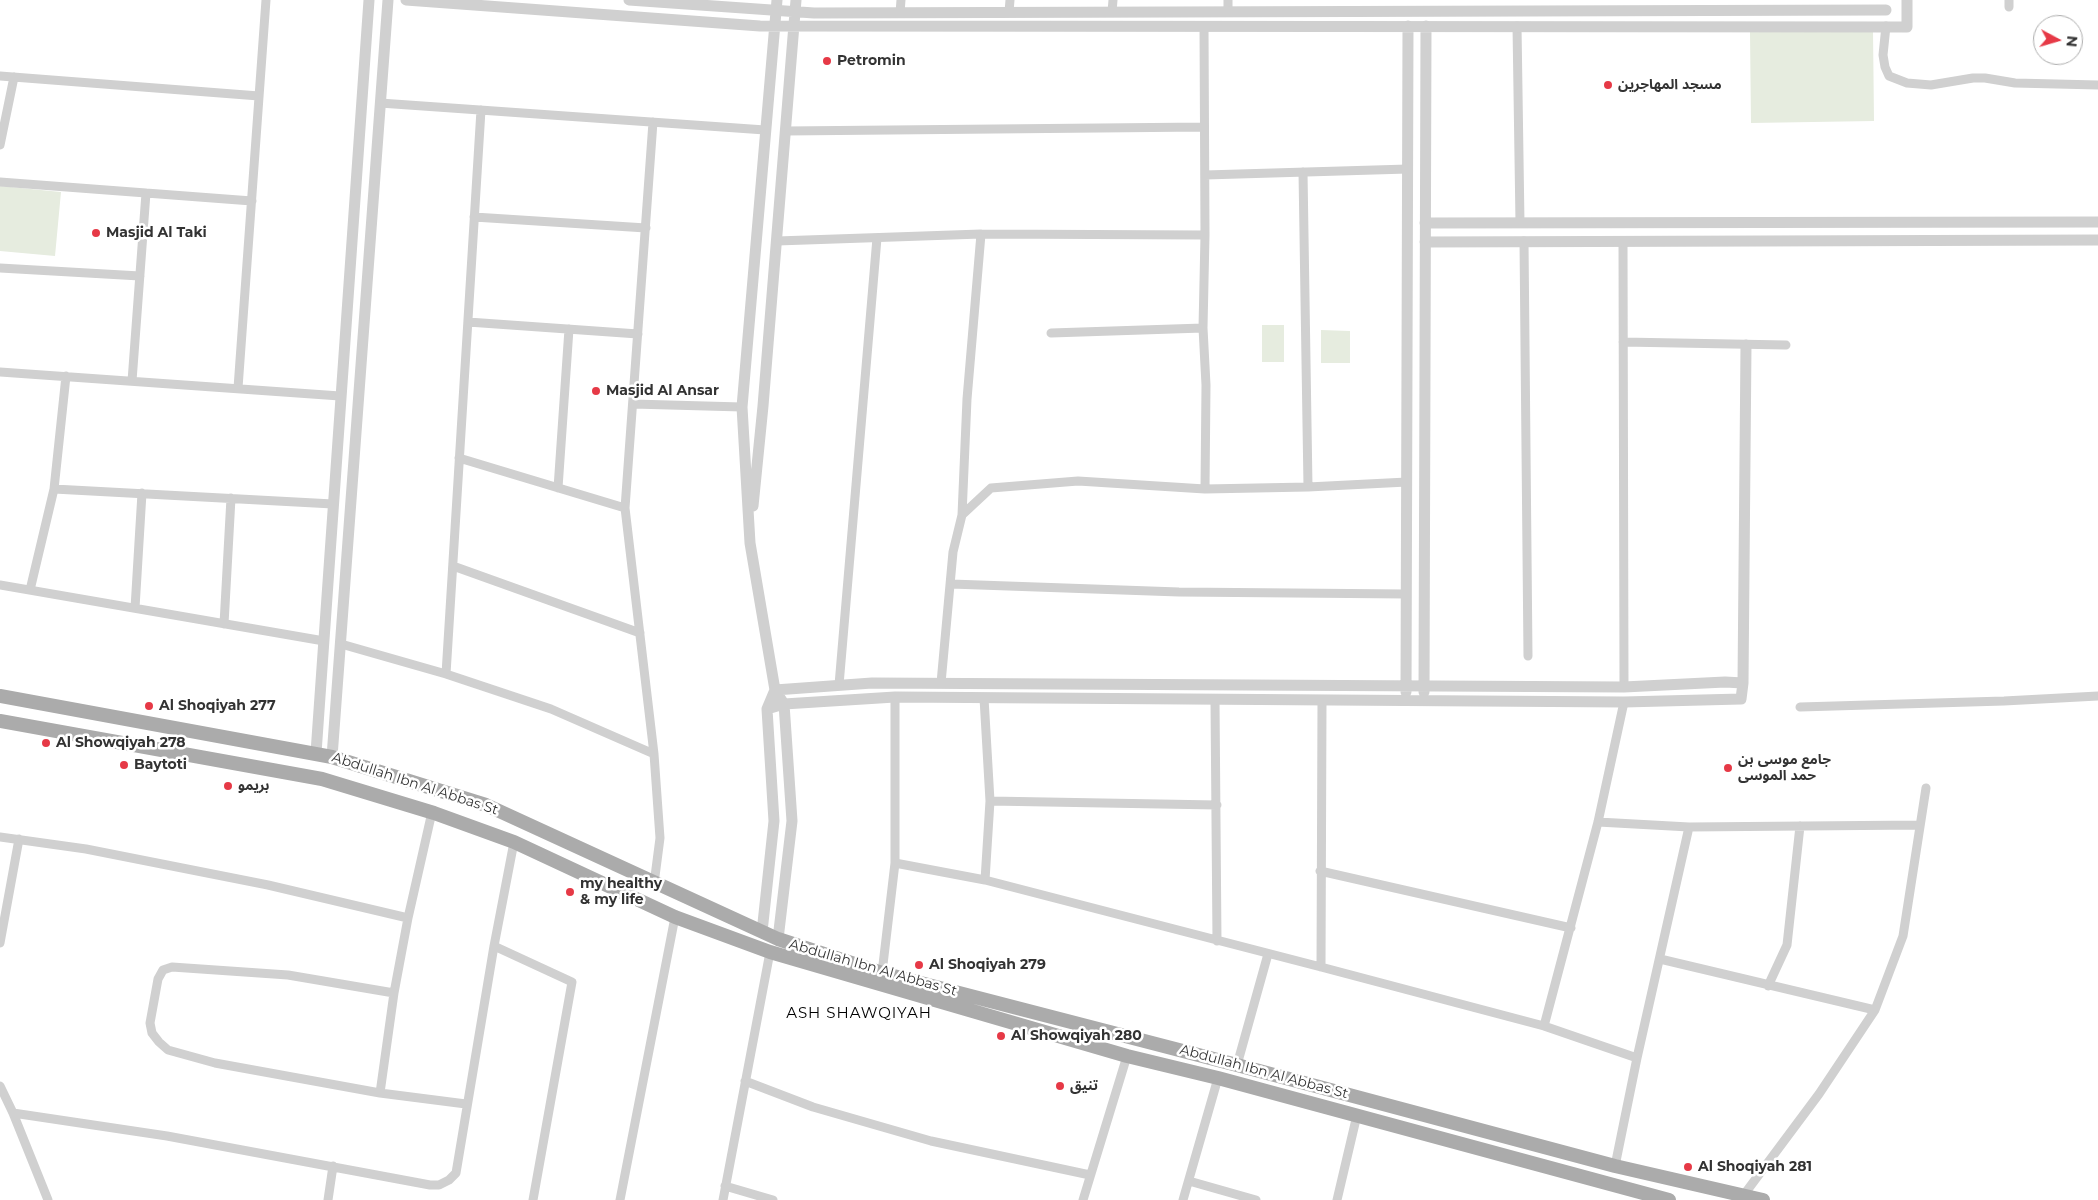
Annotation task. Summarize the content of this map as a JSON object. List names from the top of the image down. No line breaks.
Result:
{"streets":{"main road":["Abdullah Ibn Al Abbas St"]},"districts":["ASH SHAWQIYAH"],"places":["Petromin","مسجد المهاجرين","Masjid Al Taki","Masjid Al Ansar","Al Shoqiyah 277","Al Showqiyah 278","Baytoti","جامع موسى بن حمد الموسى","بريمو","my healthy & my life","Al Shoqiyah 279","Al Showqiyah 280","تنيق","Al Shoqiyah 281"],"north":"right"}
